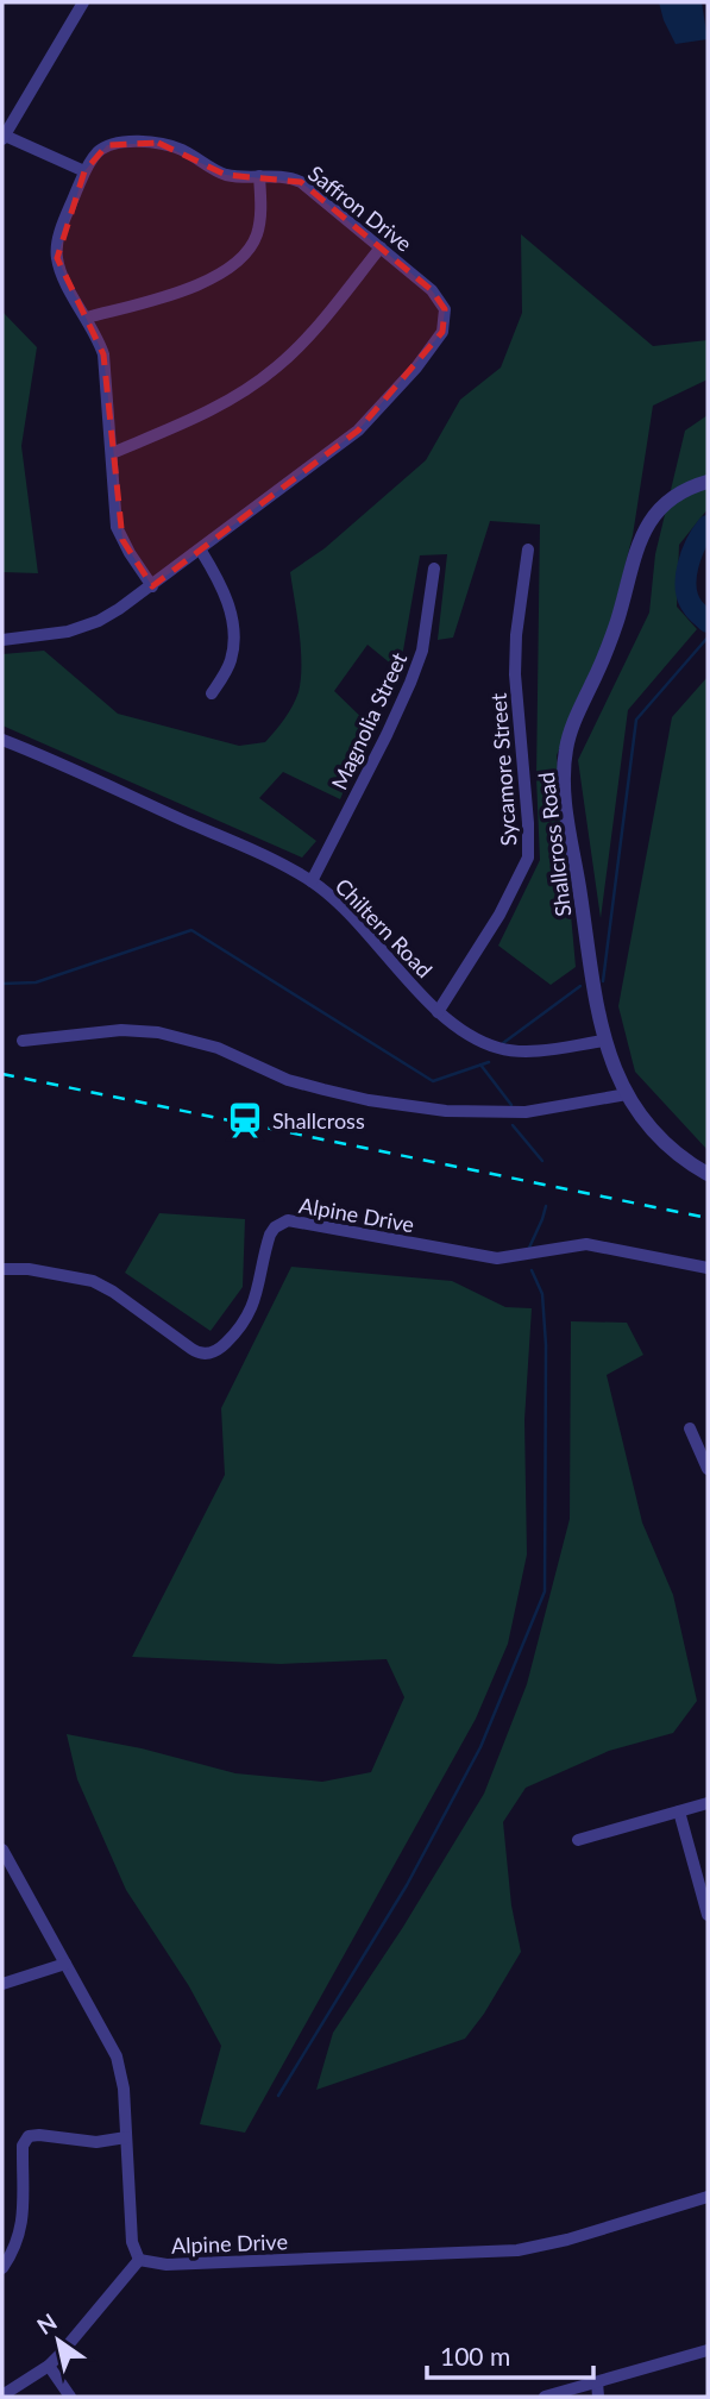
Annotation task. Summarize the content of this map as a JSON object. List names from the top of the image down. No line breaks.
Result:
{"streets":{"street":["Saffron Drive","Magnolia Street","Sycamore Street","Shallcross Road","Chiltern Road","Alpine Drive"]},"crossings":[["Magnolia Street","Chiltern Road"],["Sycamore Street","Chiltern Road"],["Shallcross Road","Chiltern Road"]],"places":{"station":["Shallcross"]},"scale_bar":"100 m","north":"top left"}
